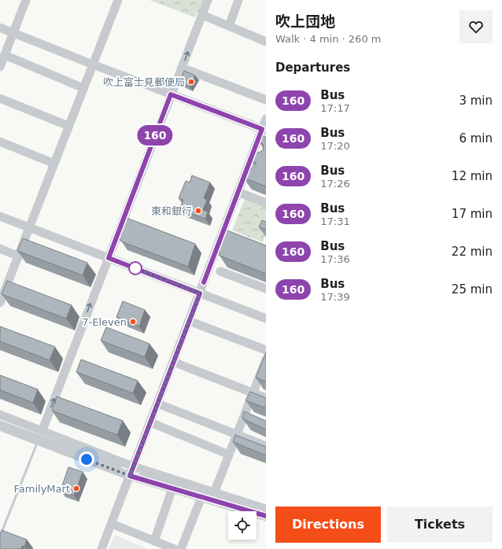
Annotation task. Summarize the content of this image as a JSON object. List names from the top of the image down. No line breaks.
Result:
{"places":["吹上富士見郵便局","東和銀行","7-Eleven","FamilyMart"],"lines":["bus line 160"],"page":{"on_map":"160","heading":[["吹上団地","Walk · 4 min · 260 m"],"Departures"],"list":[{"mark":"160","name":"Bus","note":"17:17","value":"3 min"},{"mark":"160","name":"Bus","note":"17:20","value":"6 min"},{"mark":"160","name":"Bus","note":"17:26","value":"12 min"},{"mark":"160","name":"Bus","note":"17:31","value":"17 min"},{"mark":"160","name":"Bus","note":"17:36","value":"22 min"},{"mark":"160","name":"Bus","note":"17:39","value":"25 min"}],"buttons":["Directions","Tickets"]}}
